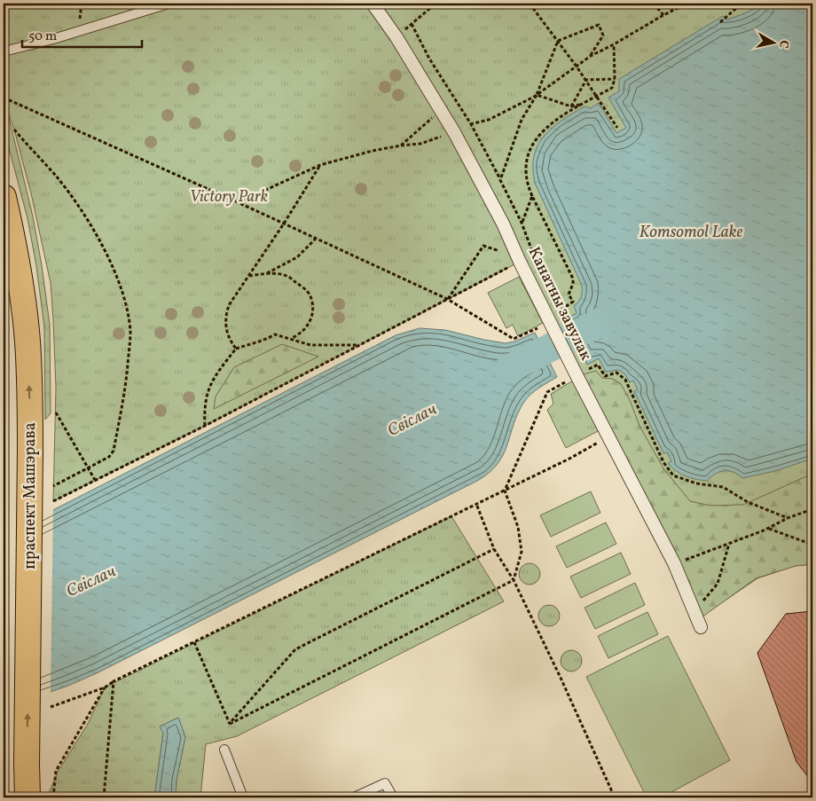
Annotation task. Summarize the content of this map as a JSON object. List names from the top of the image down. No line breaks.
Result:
{"streets":{"main road":["праспект Машэрава"],"street":["Канатны завулак"]},"one_way":["праспект Машэрава"],"water":["Komsomol Lake","Свіслач"],"parks":["Victory Park"],"scale_bar":"50 m","north":"right"}
